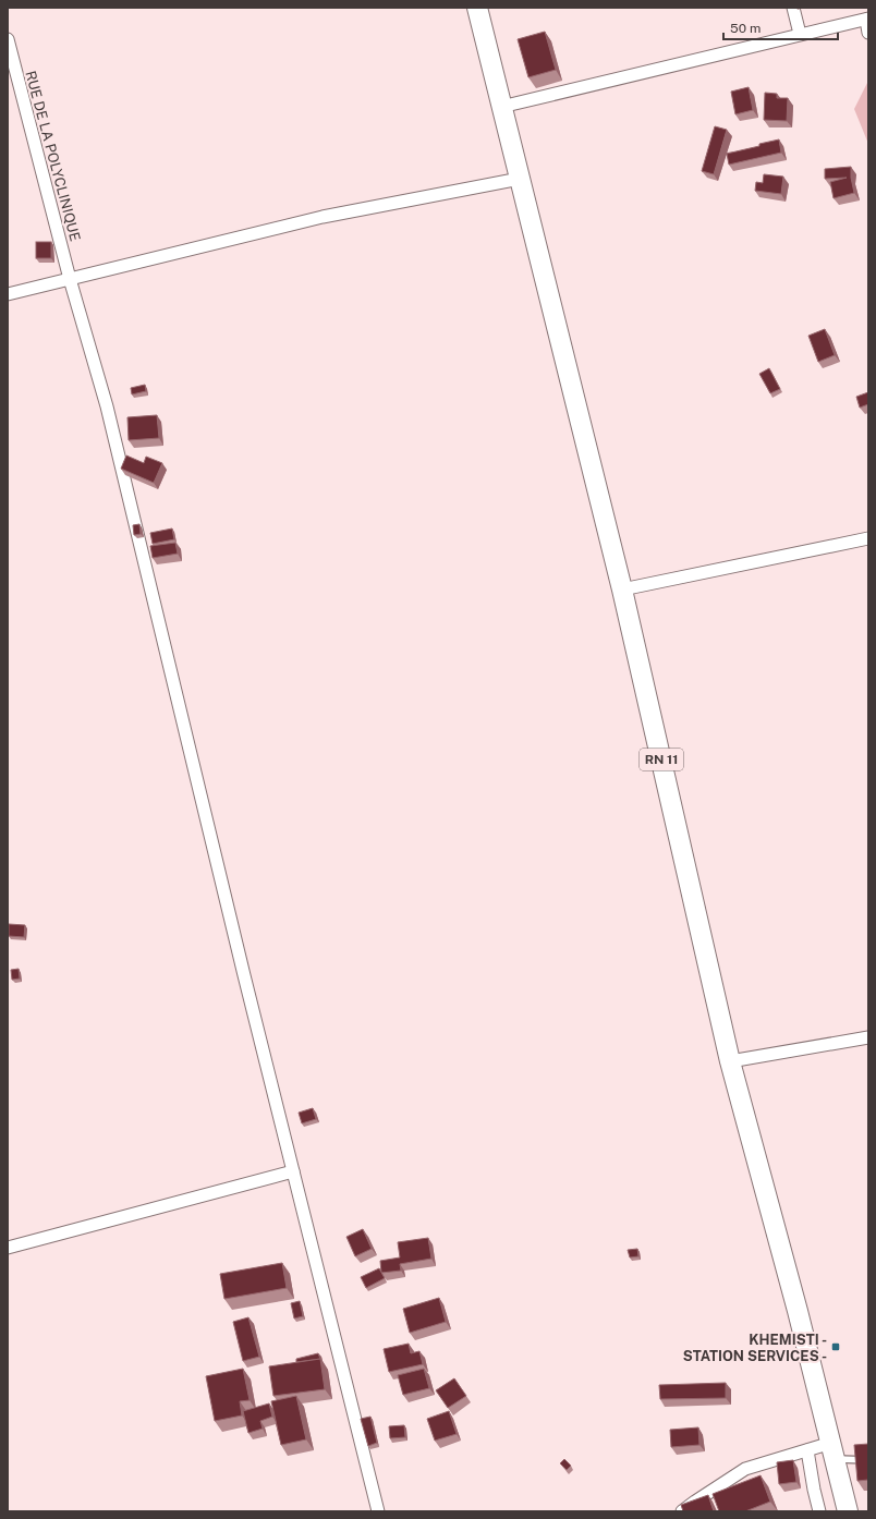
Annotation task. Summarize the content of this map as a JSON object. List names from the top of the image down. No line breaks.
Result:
{"streets":{"main road":["RN 11"],"street":["RUE DE LA POLYCLINIQUE"]},"places":{"transit":["KHEMISTI - STATION SERVICES -"]},"scale_bar":"50 m"}
